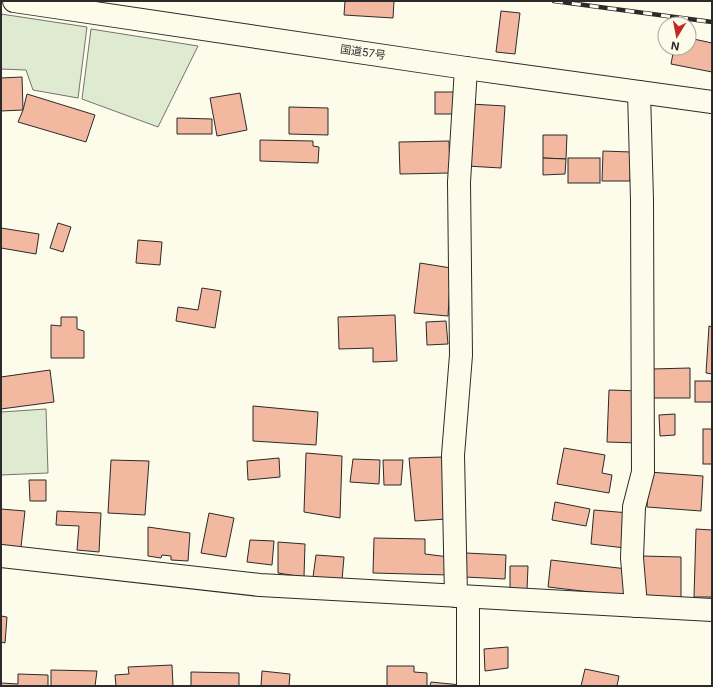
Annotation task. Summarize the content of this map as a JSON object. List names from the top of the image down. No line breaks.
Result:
{"streets":{"main road":["国道57号"]},"north":"bottom"}
